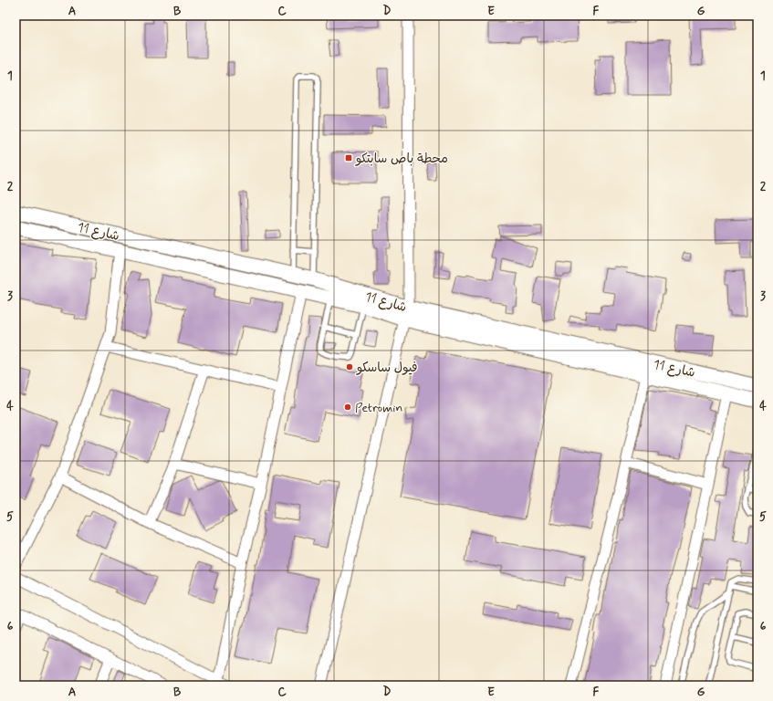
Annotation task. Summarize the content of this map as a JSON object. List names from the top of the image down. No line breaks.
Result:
{"streets":{"street":["شارع 11"]},"places":{"transit":["محطة باص سابتكو"],"other":["فيول ساسكو","Petromin"]},"grid":{"columns":["A","B","C","D","E","F","G"],"rows":["1","2","3","4","5","6"]}}
